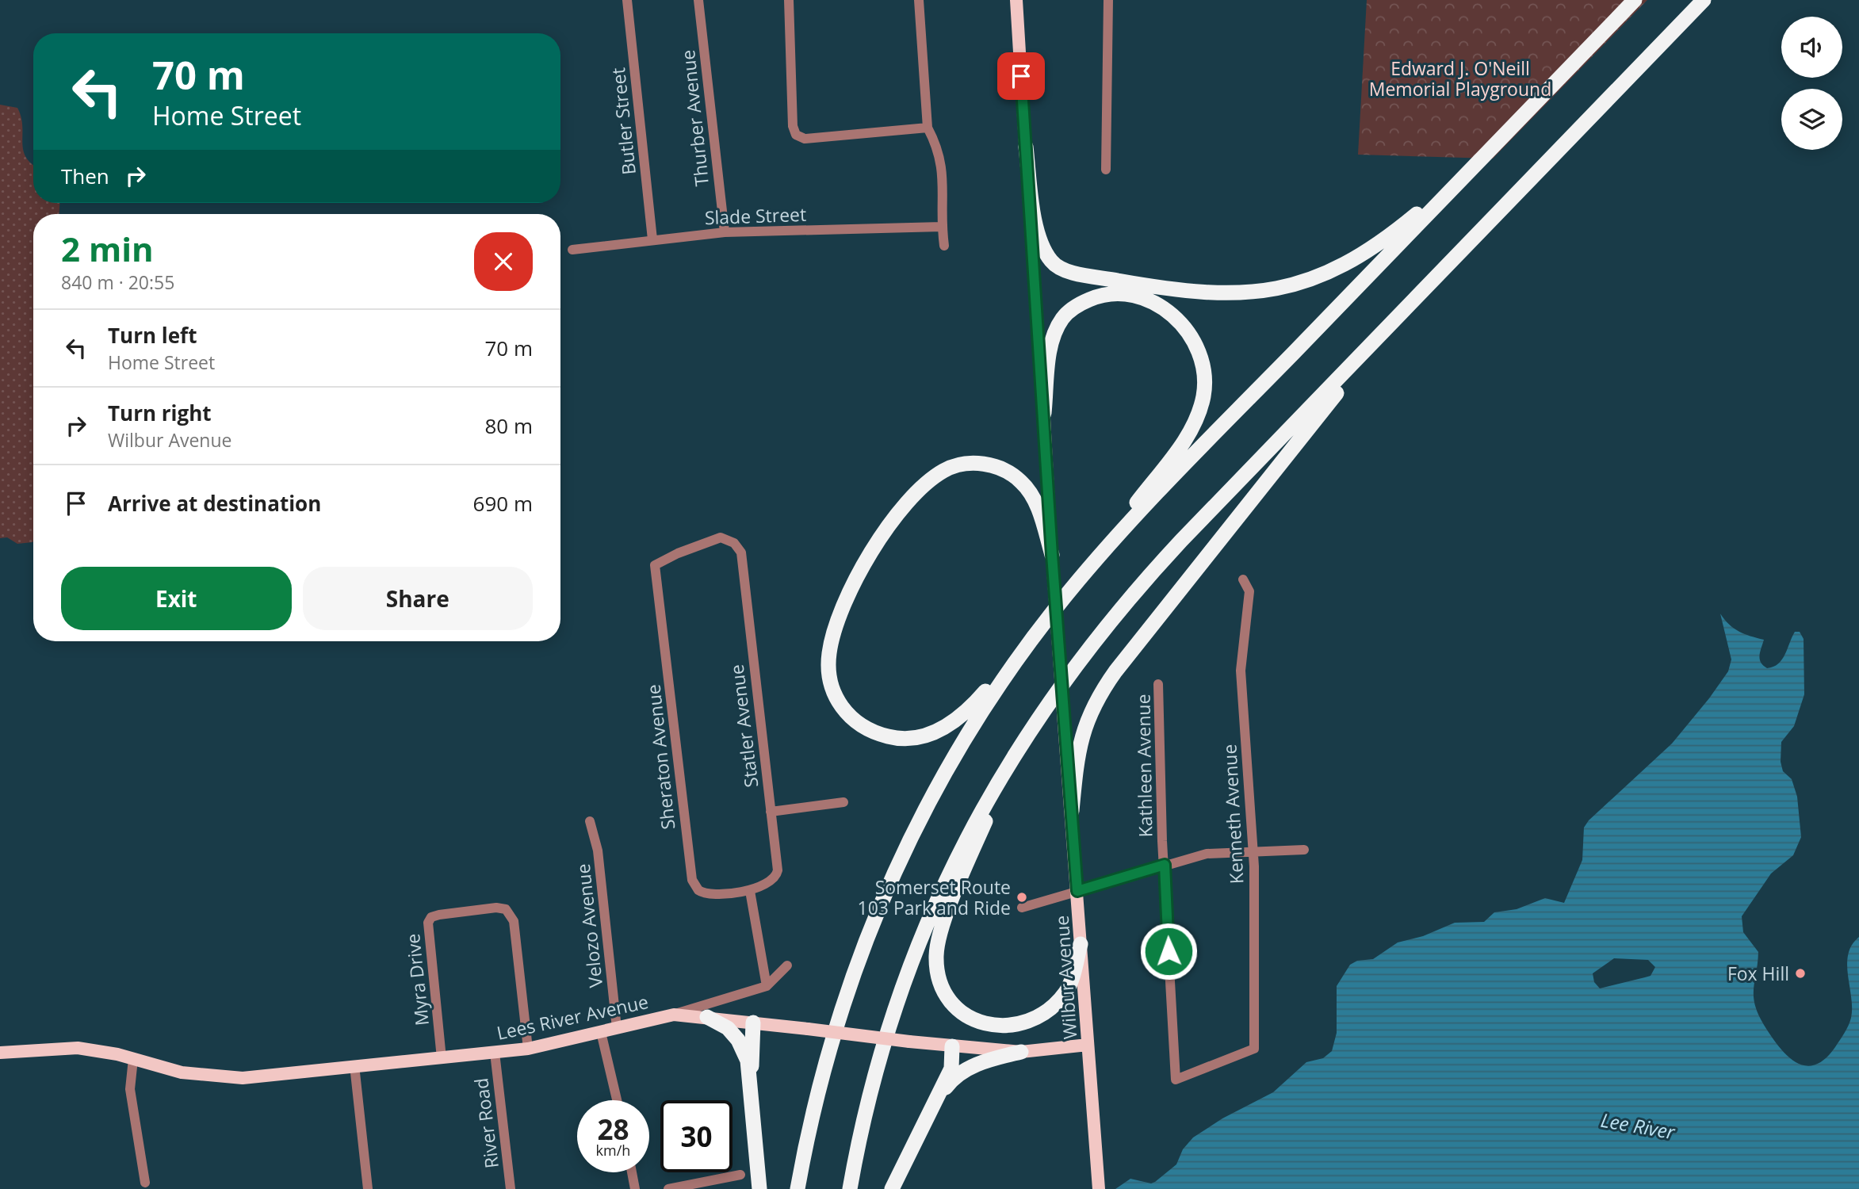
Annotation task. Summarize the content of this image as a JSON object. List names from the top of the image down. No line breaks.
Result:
{"streets":{"main road":["Wilbur Avenue","Lees River Avenue"],"street":["Thurber Avenue","Butler Street","Slade Street","Statler Avenue","Sheraton Avenue","Kathleen Avenue","Kenneth Avenue","Velozo Avenue","Myra Drive","River Road"]},"crossings":[["Thurber Avenue","Slade Street"],["Butler Street","Slade Street"],["Statler Avenue","Sheraton Avenue"],["Kathleen Avenue","Kenneth Avenue"],["Velozo Avenue","Lees River Avenue"],["Wilbur Avenue","Lees River Avenue"],["Myra Drive","Lees River Avenue"],["Lees River Avenue","River Road"]],"water":["Lee River"],"parks":["Edward J. O'Neill Memorial Playground"],"places":["Somerset Route 103 Park and Ride","Fox Hill"],"page":{"turn":["70 m","Home Street"],"then":"Then","heading":["2 min","840 m · 20:55"],"list":[{"name":"Turn left","note":"Home Street","value":"70 m"},{"name":"Turn right","note":"Wilbur Avenue","value":"80 m"},{"name":"Arrive at destination","value":"690 m"}],"buttons":["Exit","Share"],"speed":"28 km/h","limit":"30"}}
